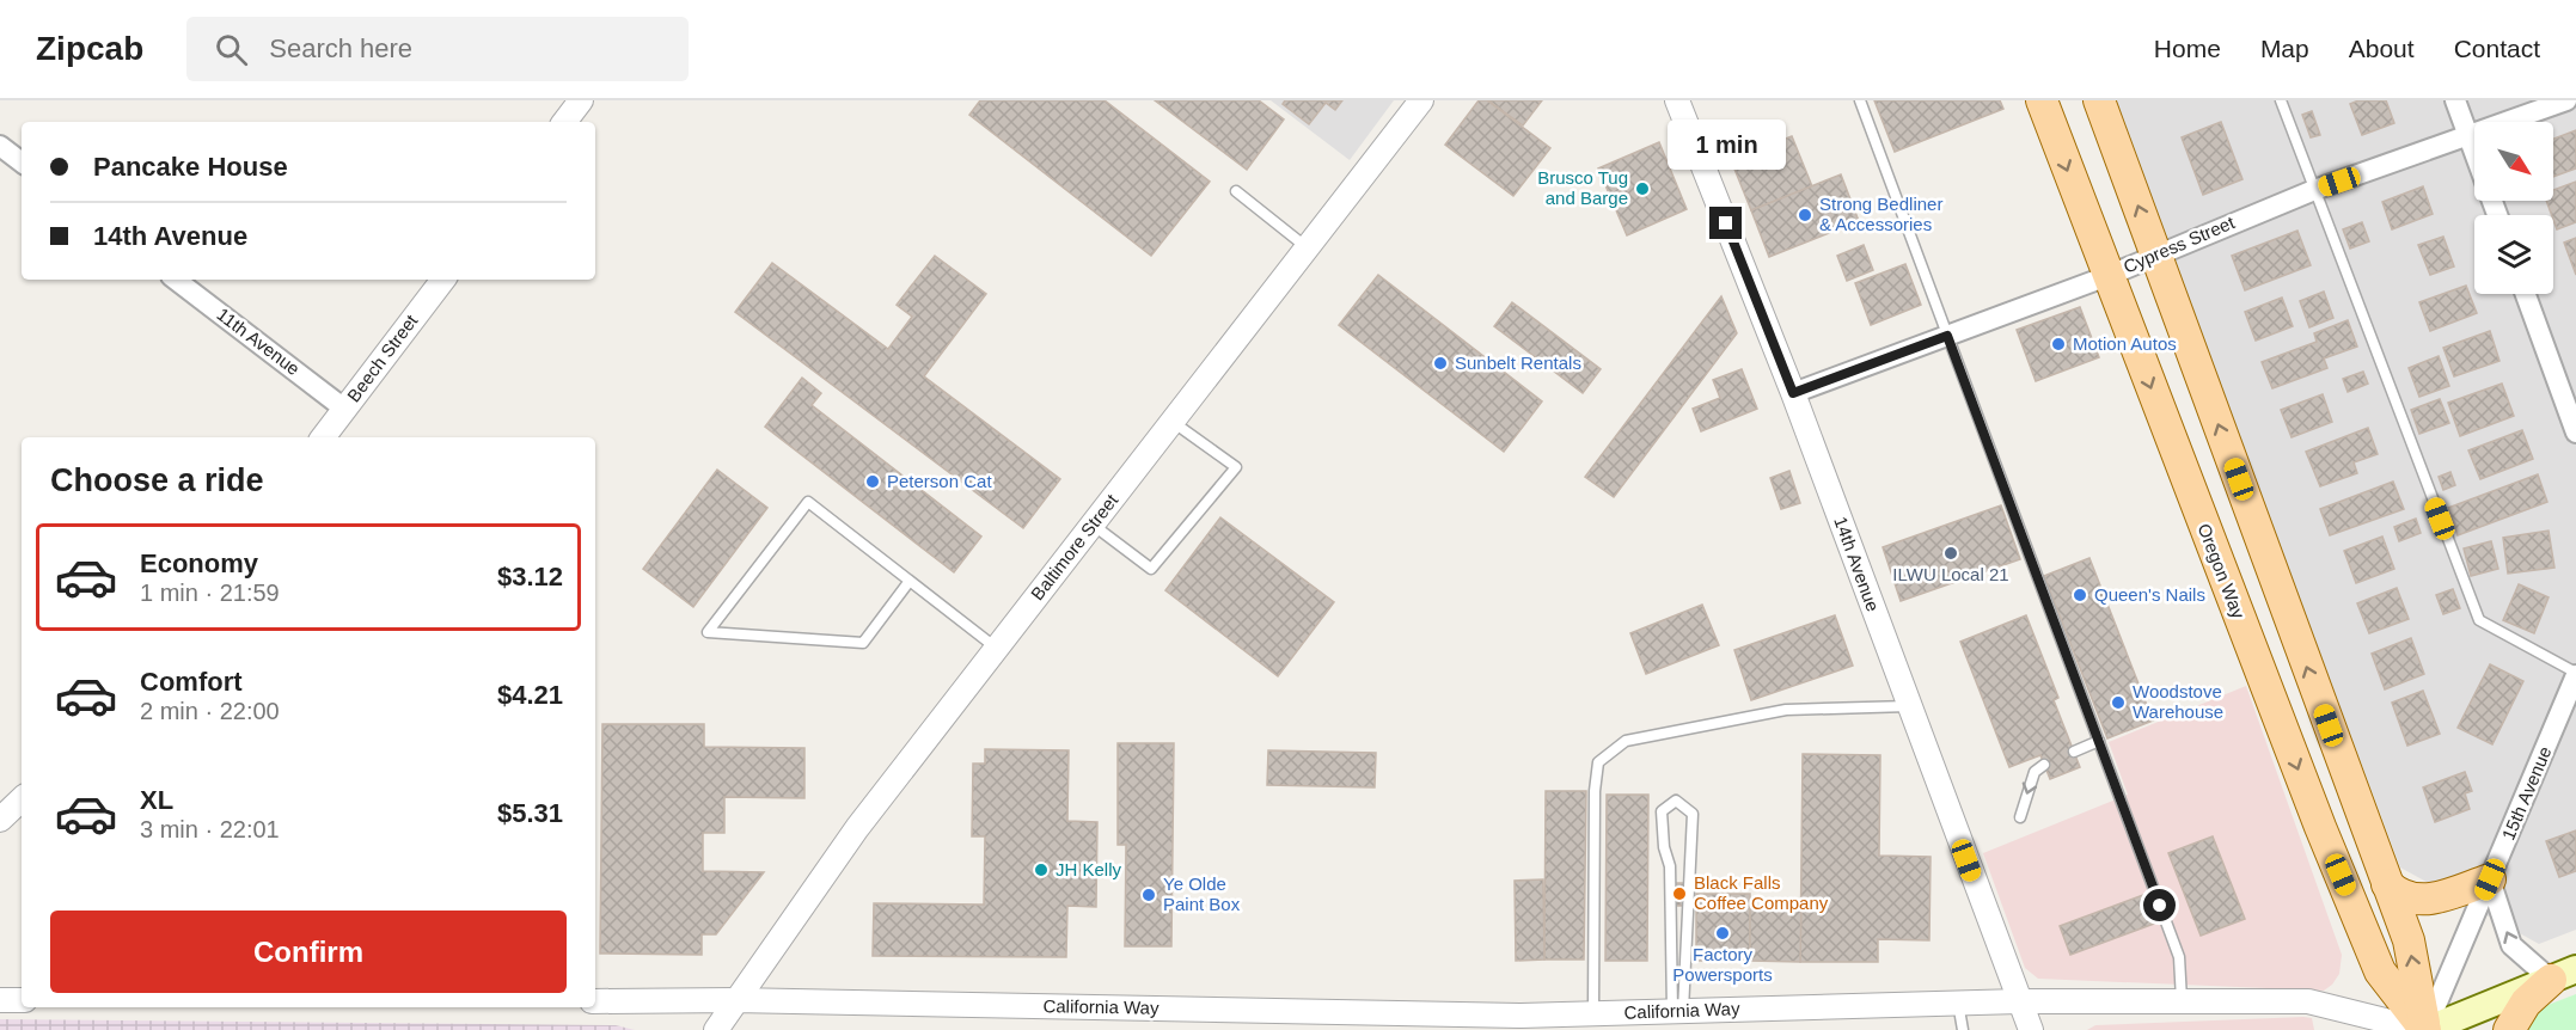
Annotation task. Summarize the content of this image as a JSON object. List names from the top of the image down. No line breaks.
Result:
{"streets":{"main road":["Oregon Way"],"street":["Cypress Street","11th Avenue","Beech Street","Baltimore Street","14th Avenue","15th Avenue","California Way"]},"crossings":[["Cypress Street","14th Avenue"],["Cypress Street","Oregon Way"],["11th Avenue","Beech Street"],["Baltimore Street","California Way"],["14th Avenue","California Way"],["Oregon Way","15th Avenue"],["Oregon Way","California Way"],["15th Avenue","California Way"]],"places":["Brusco Tug and Barge","Strong Bedliner & Accessories","Motion Autos","Sunbelt Rentals","Peterson Cat","ILWU Local 21","Queen's Nails","Woodstove Warehouse","JH Kelly","Black Falls Coffee Company","Ye Olde Paint Box","Factory Powersports"],"north":"bottom right","page":{"header":"Zipcab","search":"Search here","nav":["Home","Map","About","Contact"],"bubble":"1 min","banner":["Pancake House","14th Avenue"],"heading":"Choose a ride","list":[{"name":"Economy","note":"1 min · 21:59","value":"$3.12"},{"name":"Comfort","note":"2 min · 22:00","value":"$4.21"},{"name":"XL","note":"3 min · 22:01","value":"$5.31"}],"buttons":"Confirm"}}
